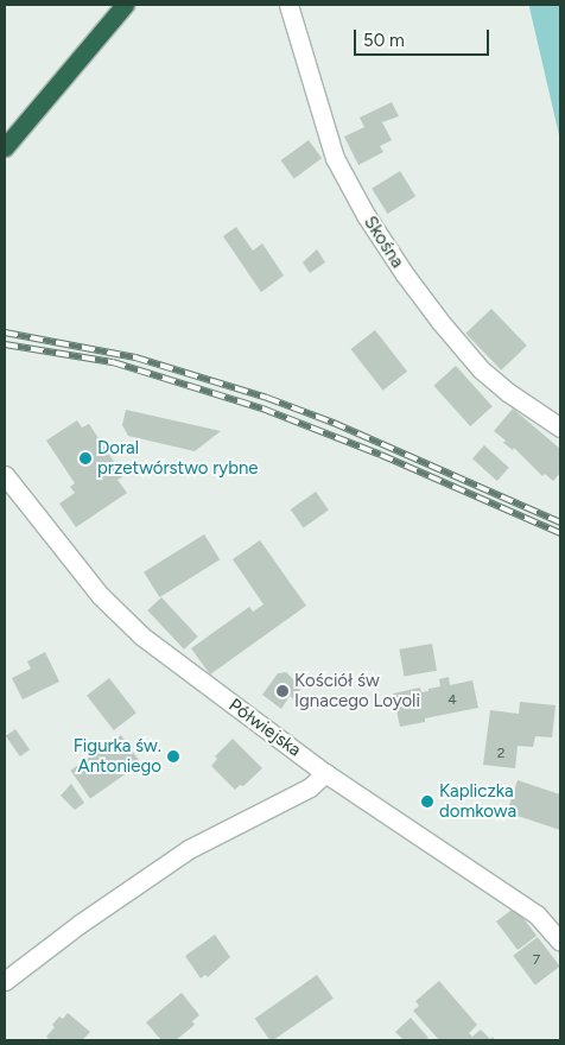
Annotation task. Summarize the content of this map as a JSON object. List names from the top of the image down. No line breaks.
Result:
{"streets":{"street":["Skośna","Półwiejska"]},"places":["Doral przetwórstwo rybne","Kościół św Ignacego Loyoli","Figurka św. Antoniego","Kapliczka domkowa"],"house_numbers":["4","2","7"],"scale_bar":"50 m"}
